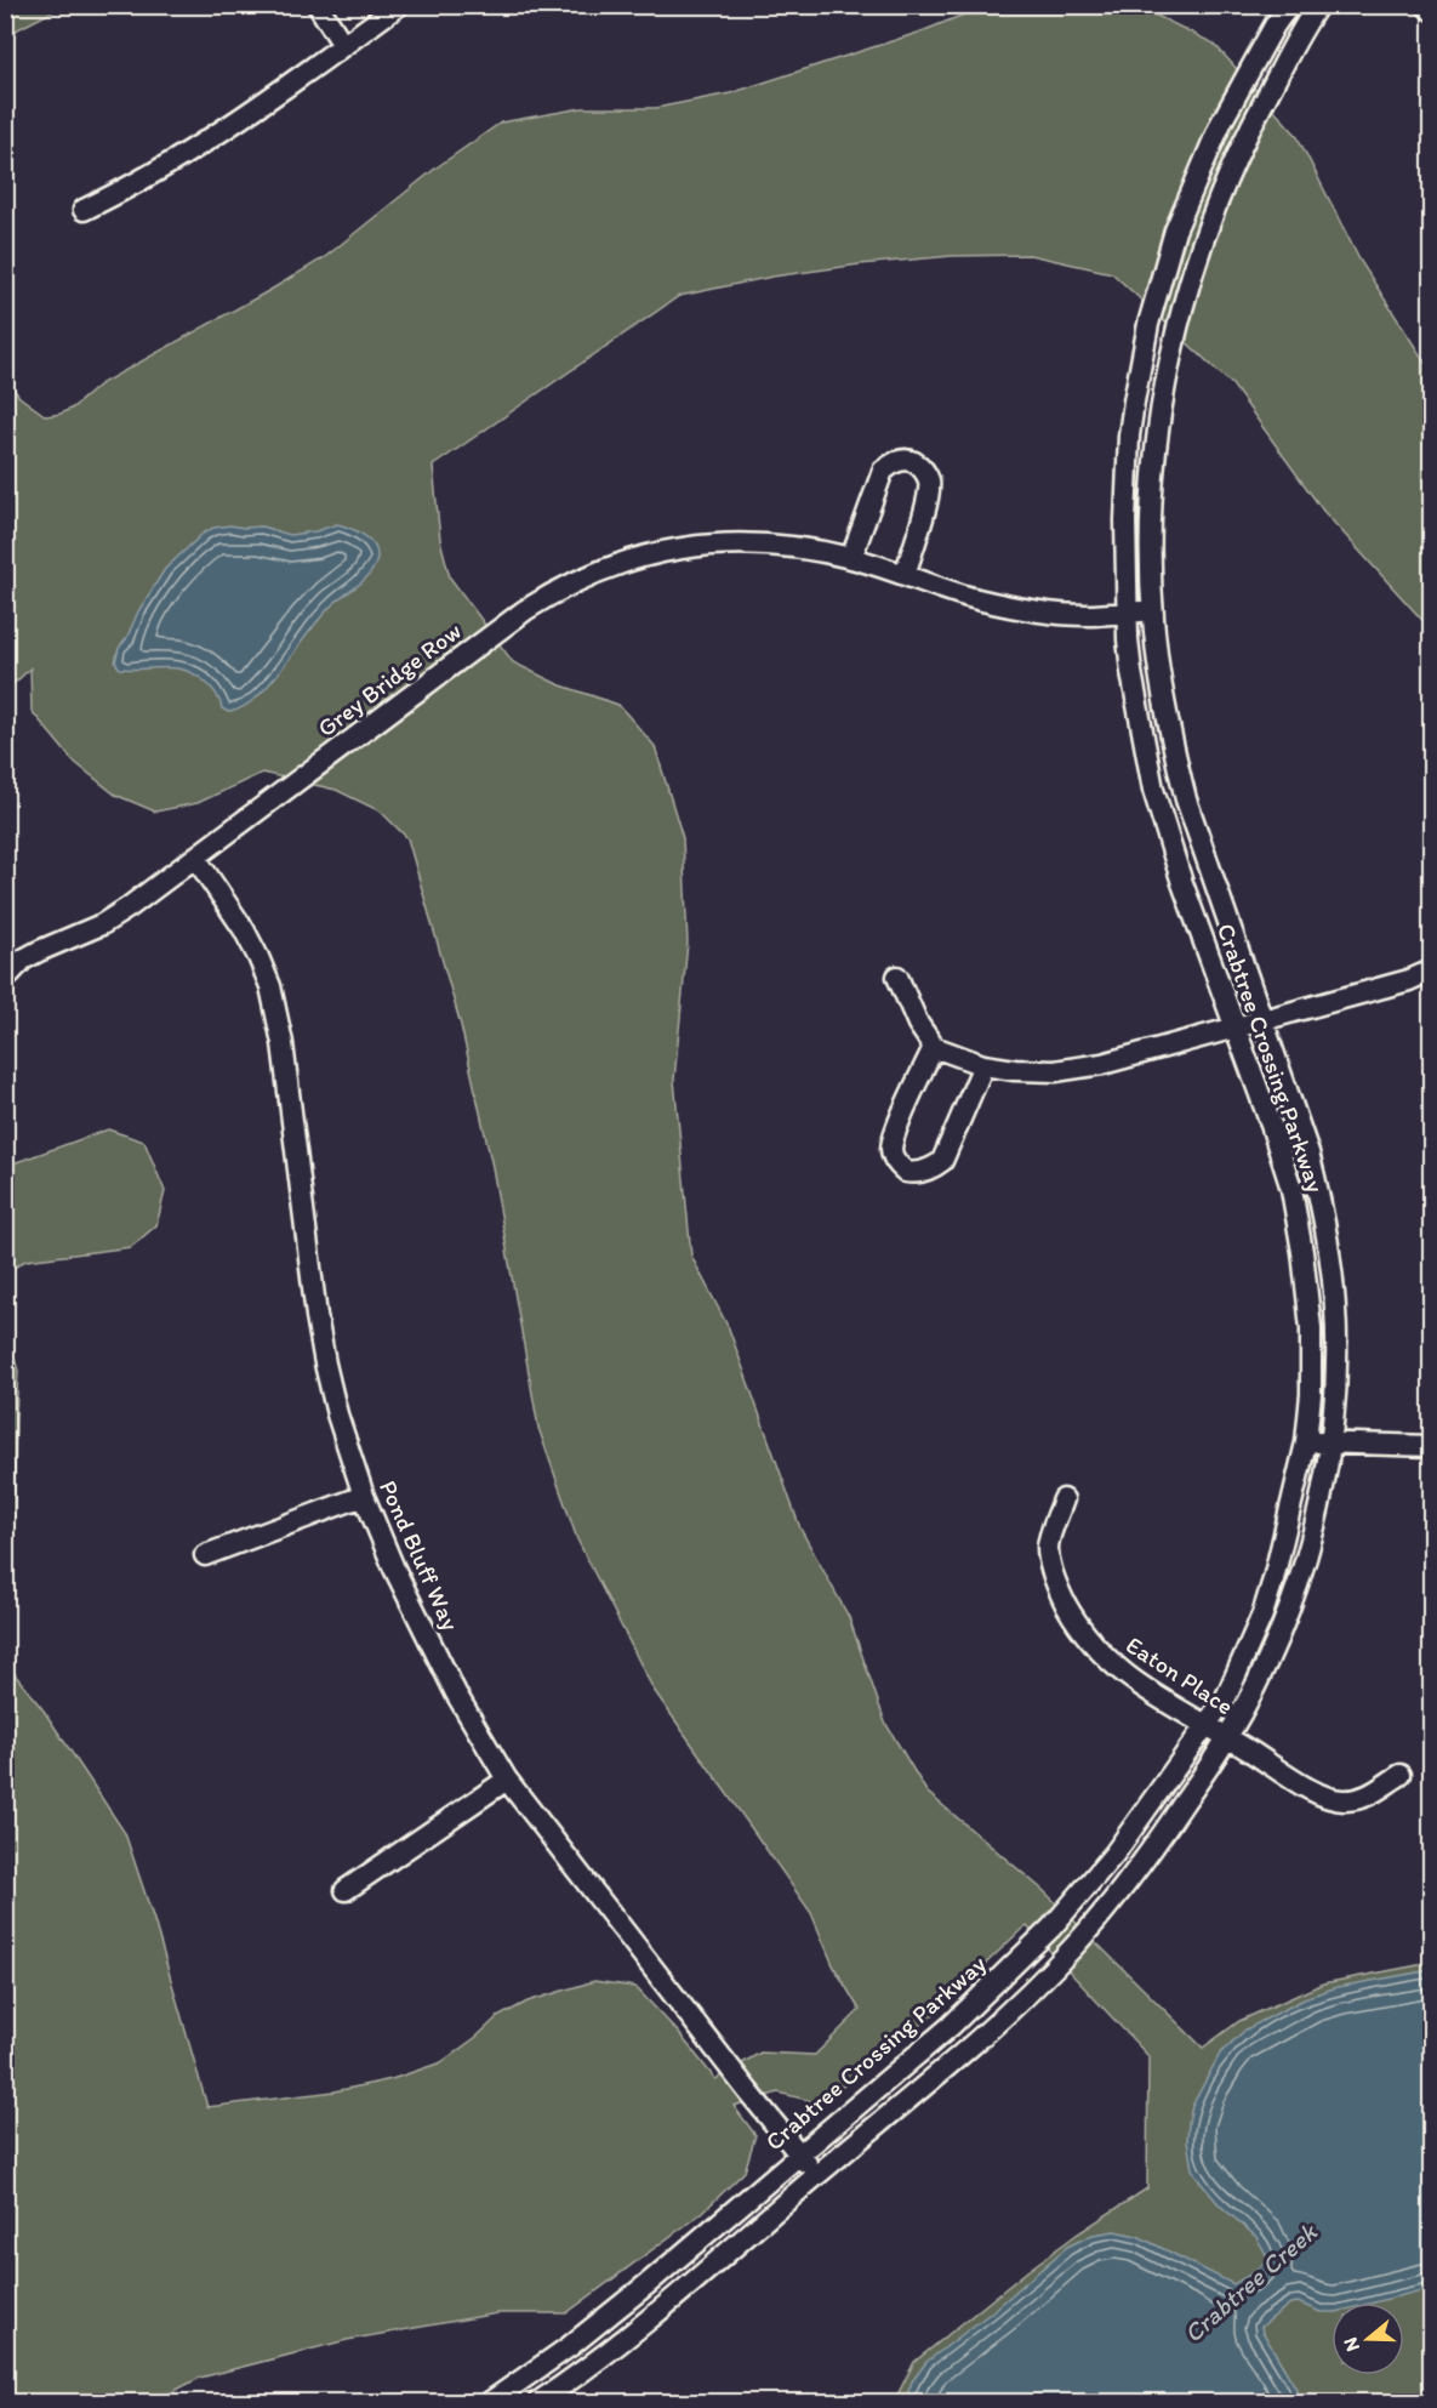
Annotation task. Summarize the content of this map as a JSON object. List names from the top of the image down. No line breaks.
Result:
{"streets":{"street":["Grey Bridge Row","Crabtree Crossing Parkway","Pond Bluff Way","Eaton Place"]},"crossings":[["Grey Bridge Row","Crabtree Crossing Parkway"],["Grey Bridge Row","Pond Bluff Way"],["Crabtree Crossing Parkway","Pond Bluff Way"],["Crabtree Crossing Parkway","Eaton Place"]],"water":["Crabtree Creek"],"north":"left"}
